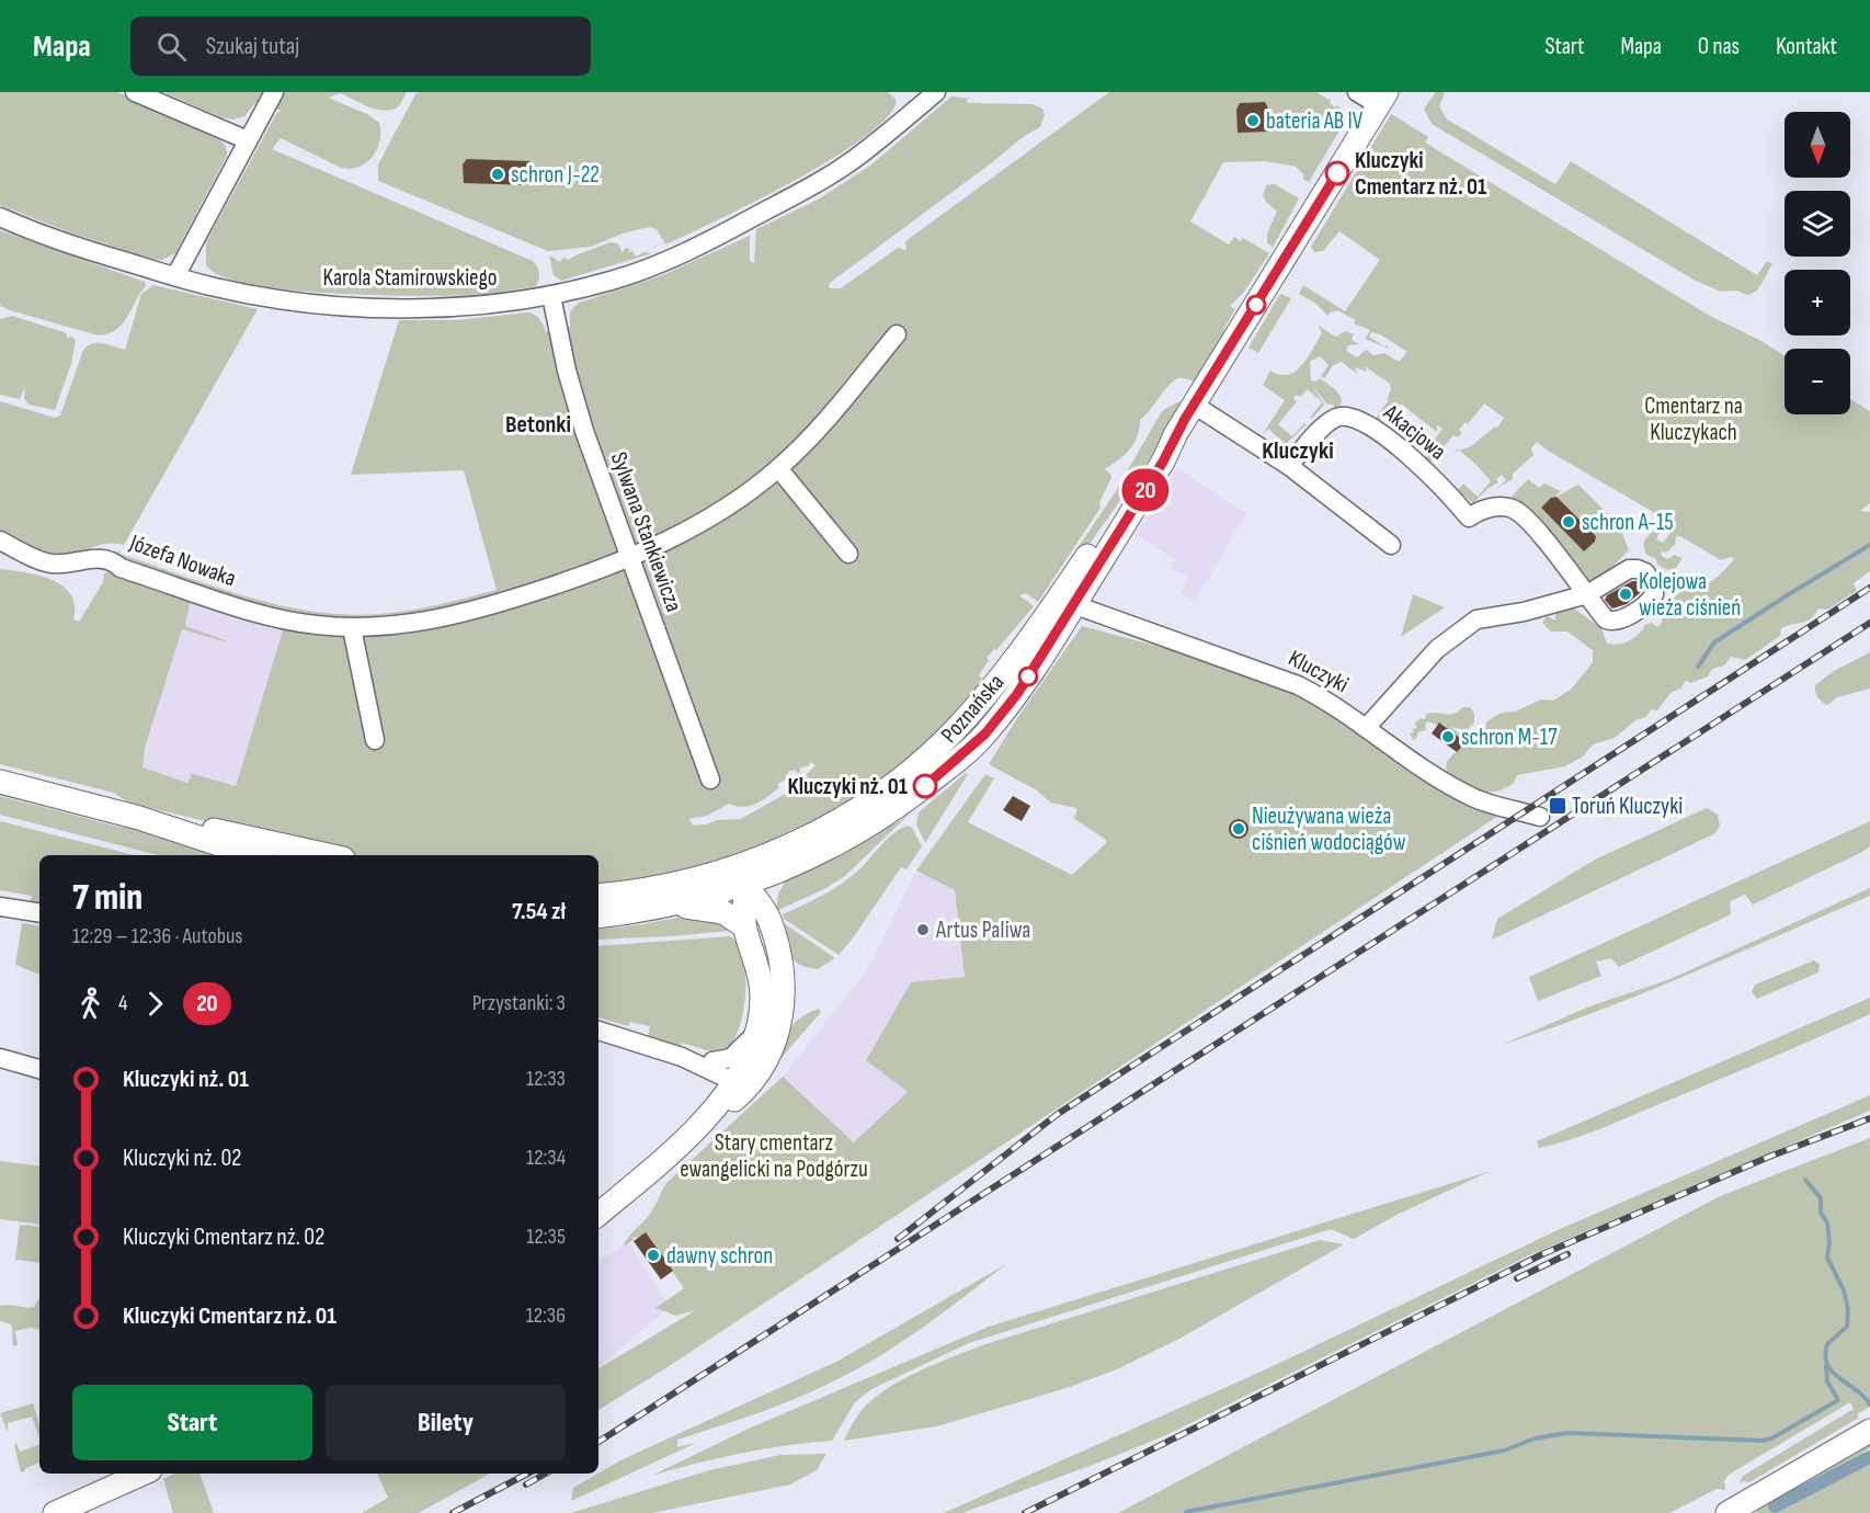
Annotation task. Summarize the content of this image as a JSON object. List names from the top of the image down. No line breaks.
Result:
{"streets":{"main road":["Poznańska"],"street":["Karola Stamirowskiego","Akacjowa","Sylwana Stankiewicza","Józefa Nowaka","Kluczyki"]},"crossings":[["Karola Stamirowskiego","Sylwana Stankiewicza"],["Sylwana Stankiewicza","Józefa Nowaka"],["Kluczyki","Poznańska"]],"districts":["Betonki","Kluczyki"],"parks":["Cmentarz na Kluczykach","Stary cmentarz ewangelicki na Podgórzu"],"places":{"other":["bateria AB IV","Kluczyki Cmentarz nż. 01","schron J-22","schron A-15","Kolejowa wieża ciśnień","schron M-17","Kluczyki nż. 01","Nieużywana wieża ciśnień wodociągów","Artus Paliwa","dawny schron"],"transit":["Toruń Kluczyki"]},"lines":["bus line 20"],"north":"bottom","page":{"header":"Mapa","search":"Szukaj tutaj","nav":["Start","Mapa","O nas","Kontakt"],"on_map":"20","map_buttons":["+","−"],"heading":["7 min","12:29 – 12:36 · Autobus","7.54 zł"],"legs":["4","20","Przystanki: 3"],"list":[{"name":"Kluczyki nż. 01","value":"12:33"},{"name":"Kluczyki nż. 02","value":"12:34"},{"name":"Kluczyki Cmentarz nż. 02","value":"12:35"},{"name":"Kluczyki Cmentarz nż. 01","value":"12:36"}],"buttons":["Start","Bilety"]}}
